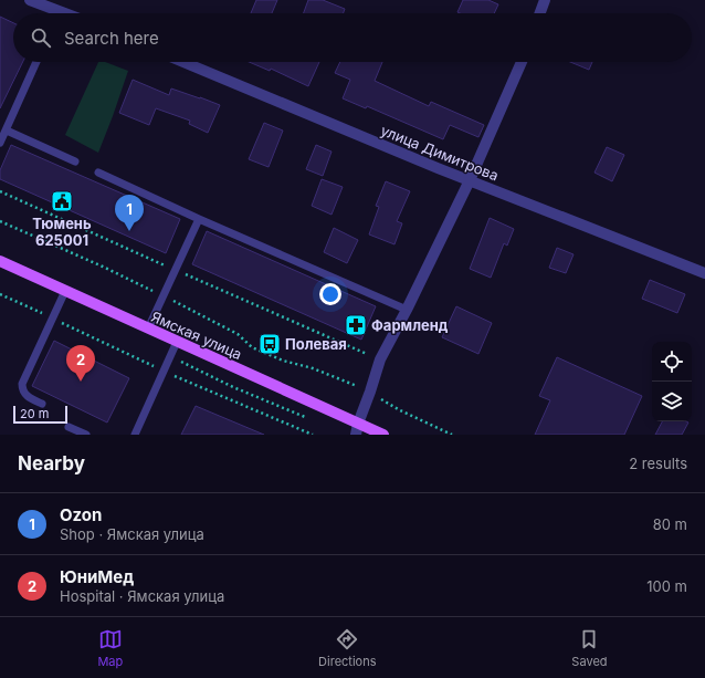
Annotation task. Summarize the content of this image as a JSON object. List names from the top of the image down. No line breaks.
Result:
{"streets":{"main road":["Ямская улица"],"street":["улица Димитрова"]},"places":{"public building":["Тюмень 625001"],"pharmacy":["Фармленд"],"bus stop":["Полевая"]},"scale_bar":"20 m","page":{"search":"Search here","pins":["1","2"],"scale":"20 m","heading":["Nearby","2 results"],"list":[{"mark":"1","name":"Ozon","note":"Shop · Ямская улица","value":"80 m"},{"mark":"2","name":"ЮниМед","note":"Hospital · Ямская улица","value":"100 m"}],"nav":["Map","Directions","Saved"]}}
